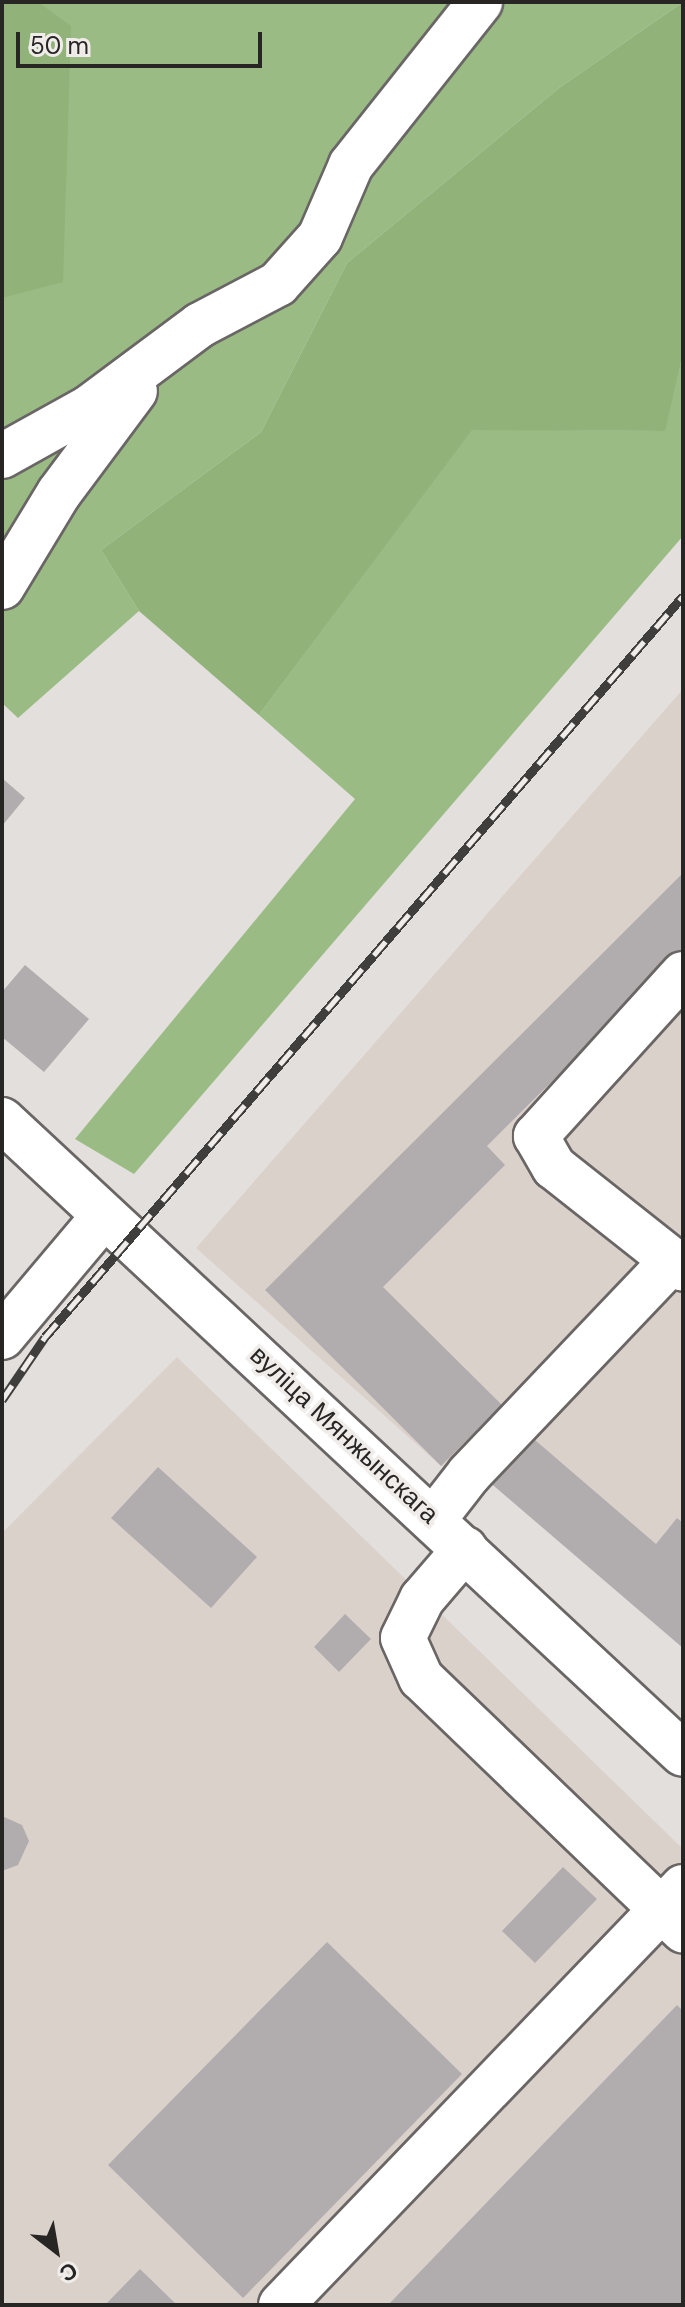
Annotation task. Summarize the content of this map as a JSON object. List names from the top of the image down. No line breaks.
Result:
{"streets":{"street":["вуліца Мянжынскага"]},"scale_bar":"50 m","north":"bottom right"}
